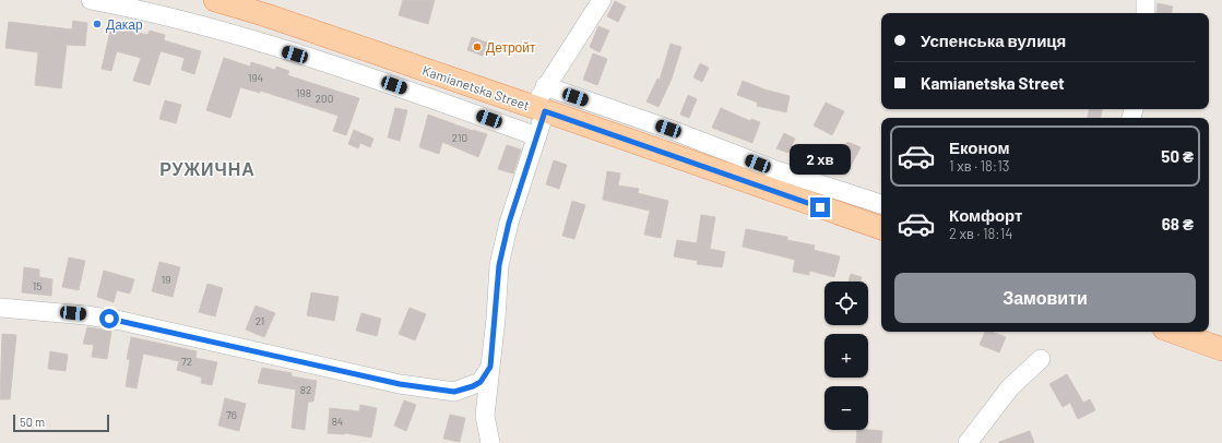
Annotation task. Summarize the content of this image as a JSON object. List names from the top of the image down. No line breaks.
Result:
{"streets":{"main road":["Kamianetska Street"]},"districts":["РУЖИЧНА"],"places":["Дакар","Детройт"],"house_numbers":["194","198","200","210","19","15","21","72","82","76","84"],"scale_bar":"50 m","page":{"banner":["Успенська вулиця","Kamianetska Street"],"list":[{"name":"Економ","note":"1 хв · 18:13","value":"50 ₴"},{"name":"Комфорт","note":"2 хв · 18:14","value":"68 ₴"}],"bubble":"2 хв","buttons":"Замовити","map_buttons":["+","−"],"scale":"50 m"}}
